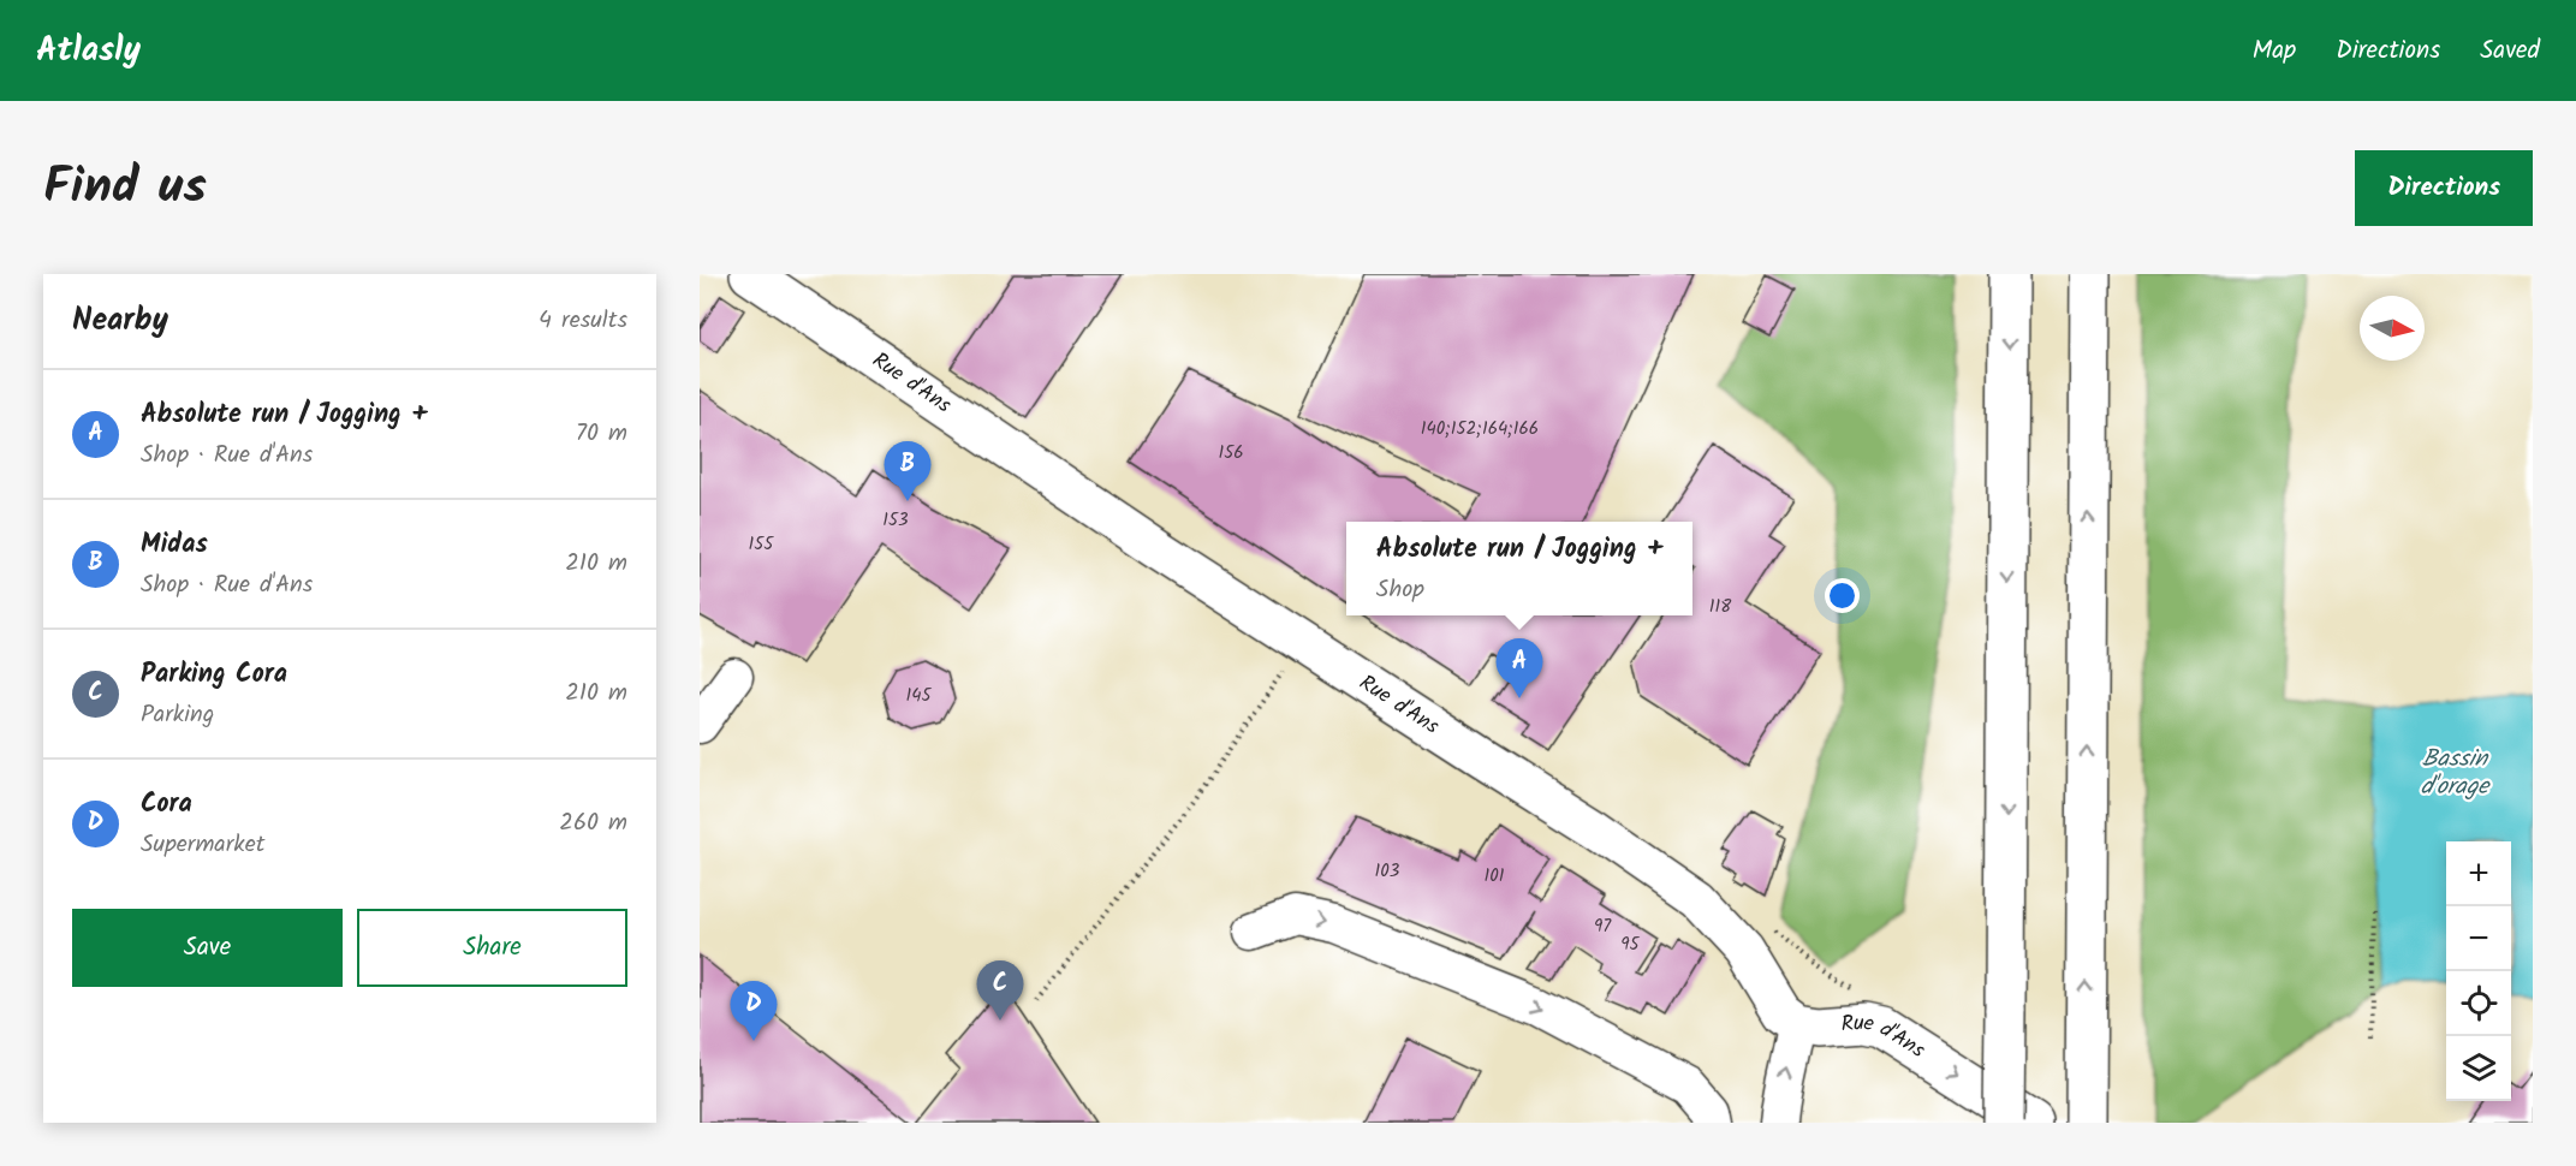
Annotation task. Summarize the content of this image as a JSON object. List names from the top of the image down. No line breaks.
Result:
{"streets":{"main road":["Rue d'Ans"]},"water":["Bassin d'orage"],"house_numbers":["140;152;164;166","156","153","155","118","145","103","101","97","95"],"north":"right","page":{"header":"Atlasly","nav":["Map","Directions","Saved"],"title":"Find us","buttons":["Directions",["Save","Share"]],"heading":["Nearby","4 results"],"list":[{"mark":"A","name":"Absolute run / Jogging +","note":"Shop · Rue d'Ans","value":"70 m"},{"mark":"B","name":"Midas","note":"Shop · Rue d'Ans","value":"210 m"},{"mark":"C","name":"Parking Cora","note":"Parking","value":"210 m"},{"mark":"D","name":"Cora","note":"Supermarket","value":"260 m"}],"pins":["B","A","C","D"],"popup":["Absolute run / Jogging +","Shop"],"map_buttons":["+","−"]}}
